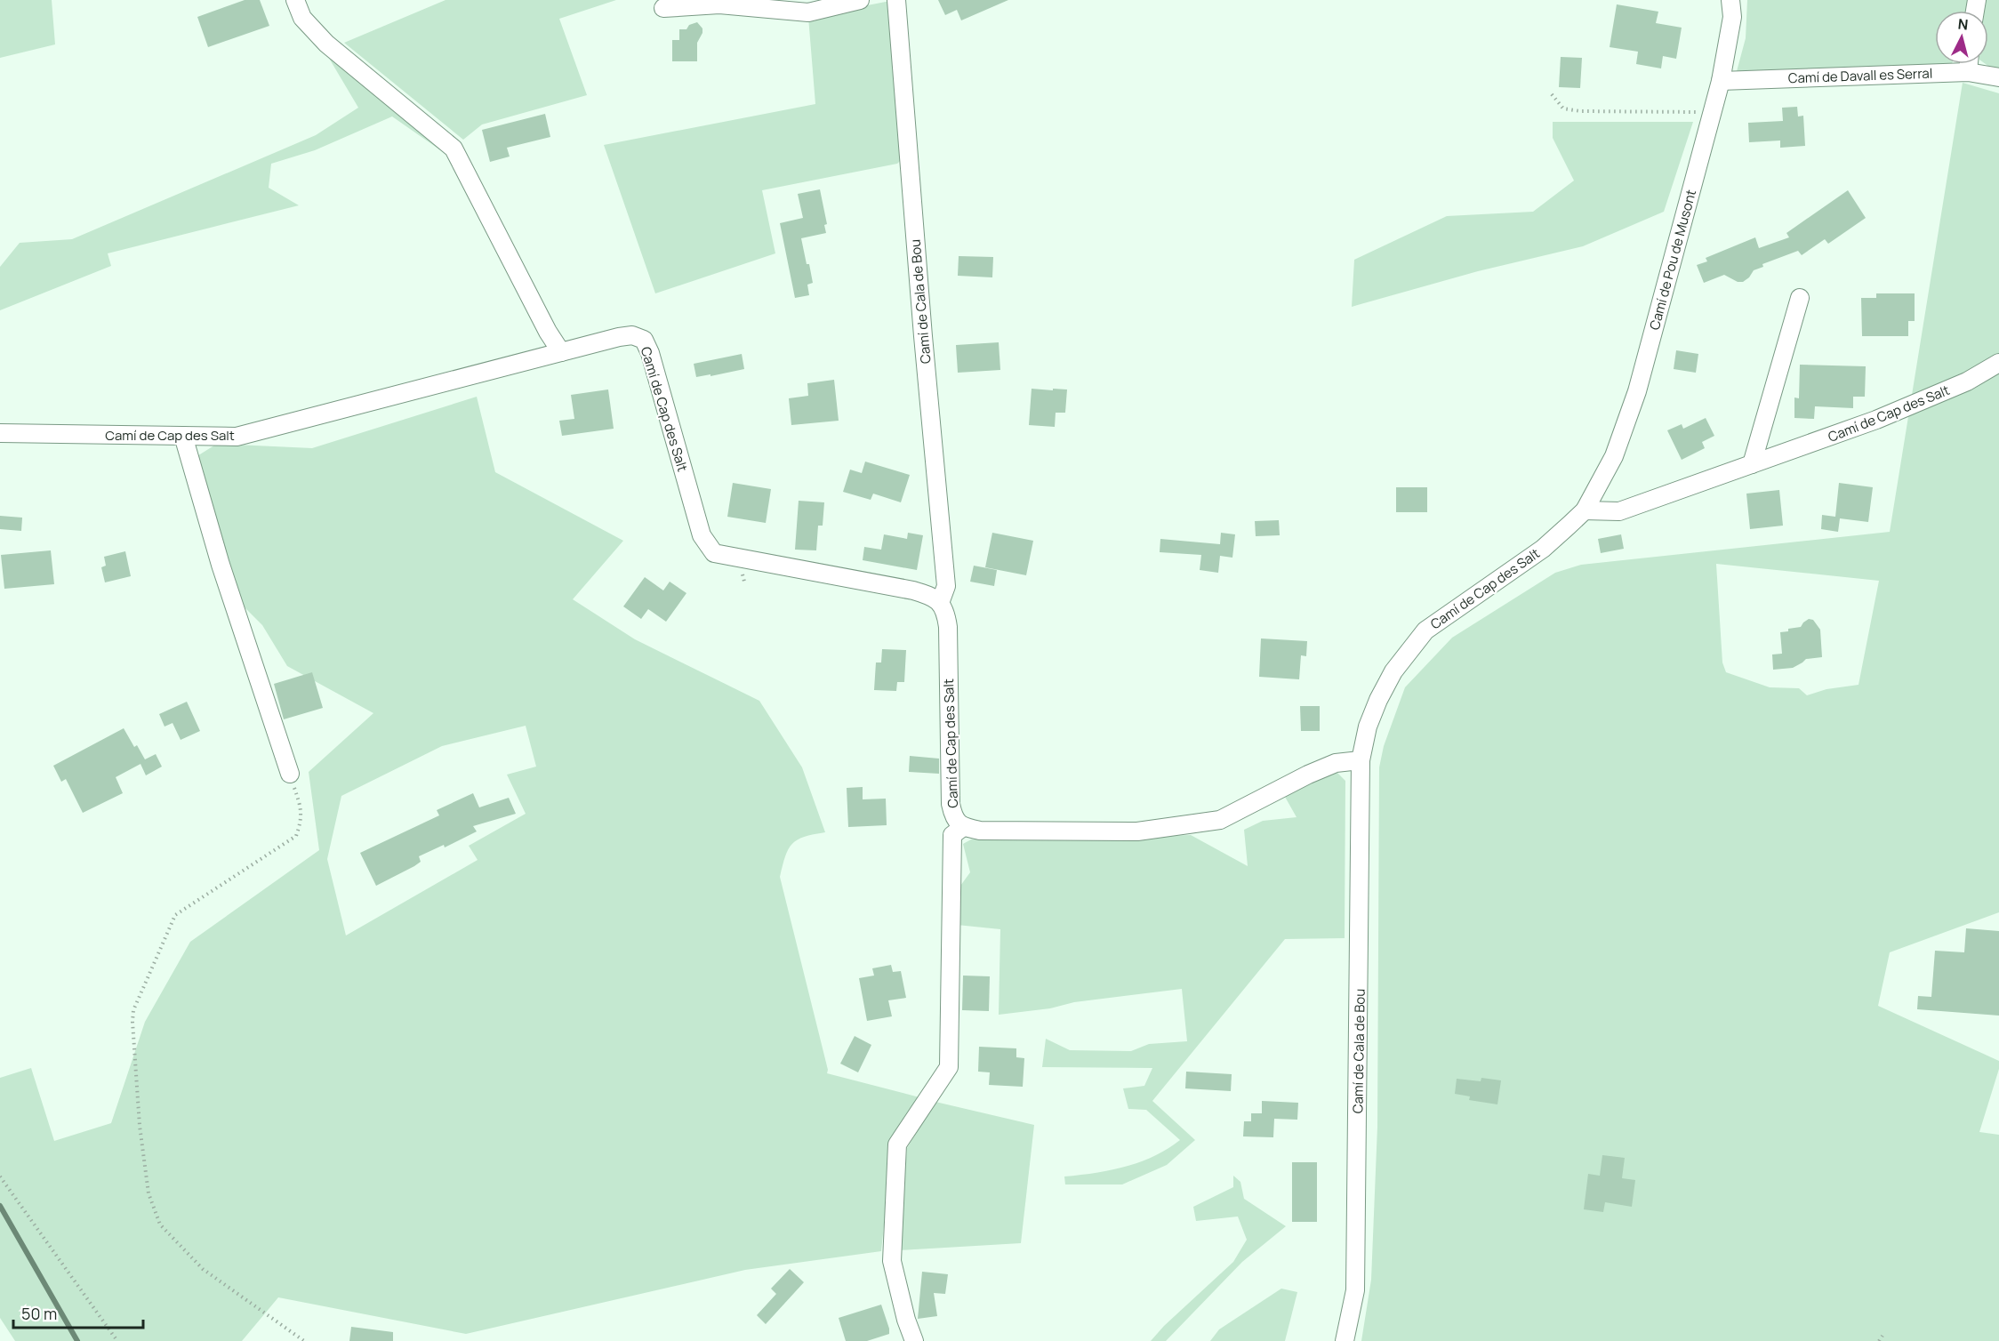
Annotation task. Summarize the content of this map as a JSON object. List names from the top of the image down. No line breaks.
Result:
{"streets":{"street":["Camí de Davall es Serral","Camí de Pou de Musont","Camí de Cala de Bou","Camí de Cap des Salt"]},"crossings":[["Camí de Davall es Serral","Camí de Pou de Musont"],["Camí de Pou de Musont","Camí de Cap des Salt"],["Camí de Cala de Bou","Camí de Cap des Salt"]],"scale_bar":"50 m","north":"top"}
